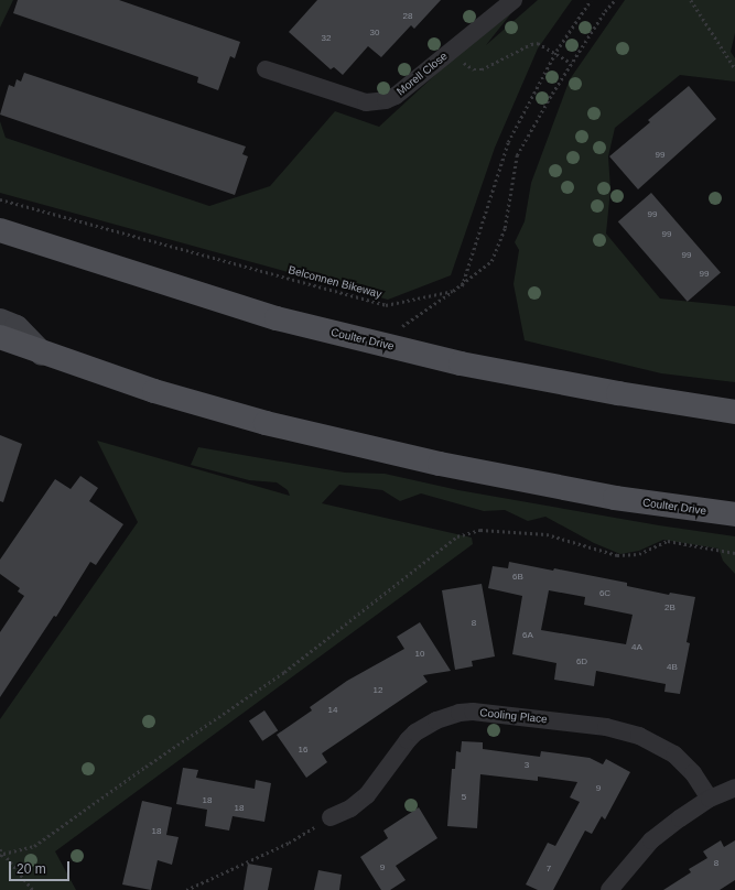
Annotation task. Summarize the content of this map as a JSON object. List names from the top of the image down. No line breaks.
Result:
{"streets":{"main road":["Coulter Drive"],"street":["Morell Close","Cooling Place"],"path":["Belconnen Bikeway"]},"house_numbers":["28","30","32","99","99","99","99","99","6B","6C","2B","8","6A","4A","10","6D","4B","12","14","16","3","9","5","18","18","18","8","9","7"],"scale_bar":"20 m"}
